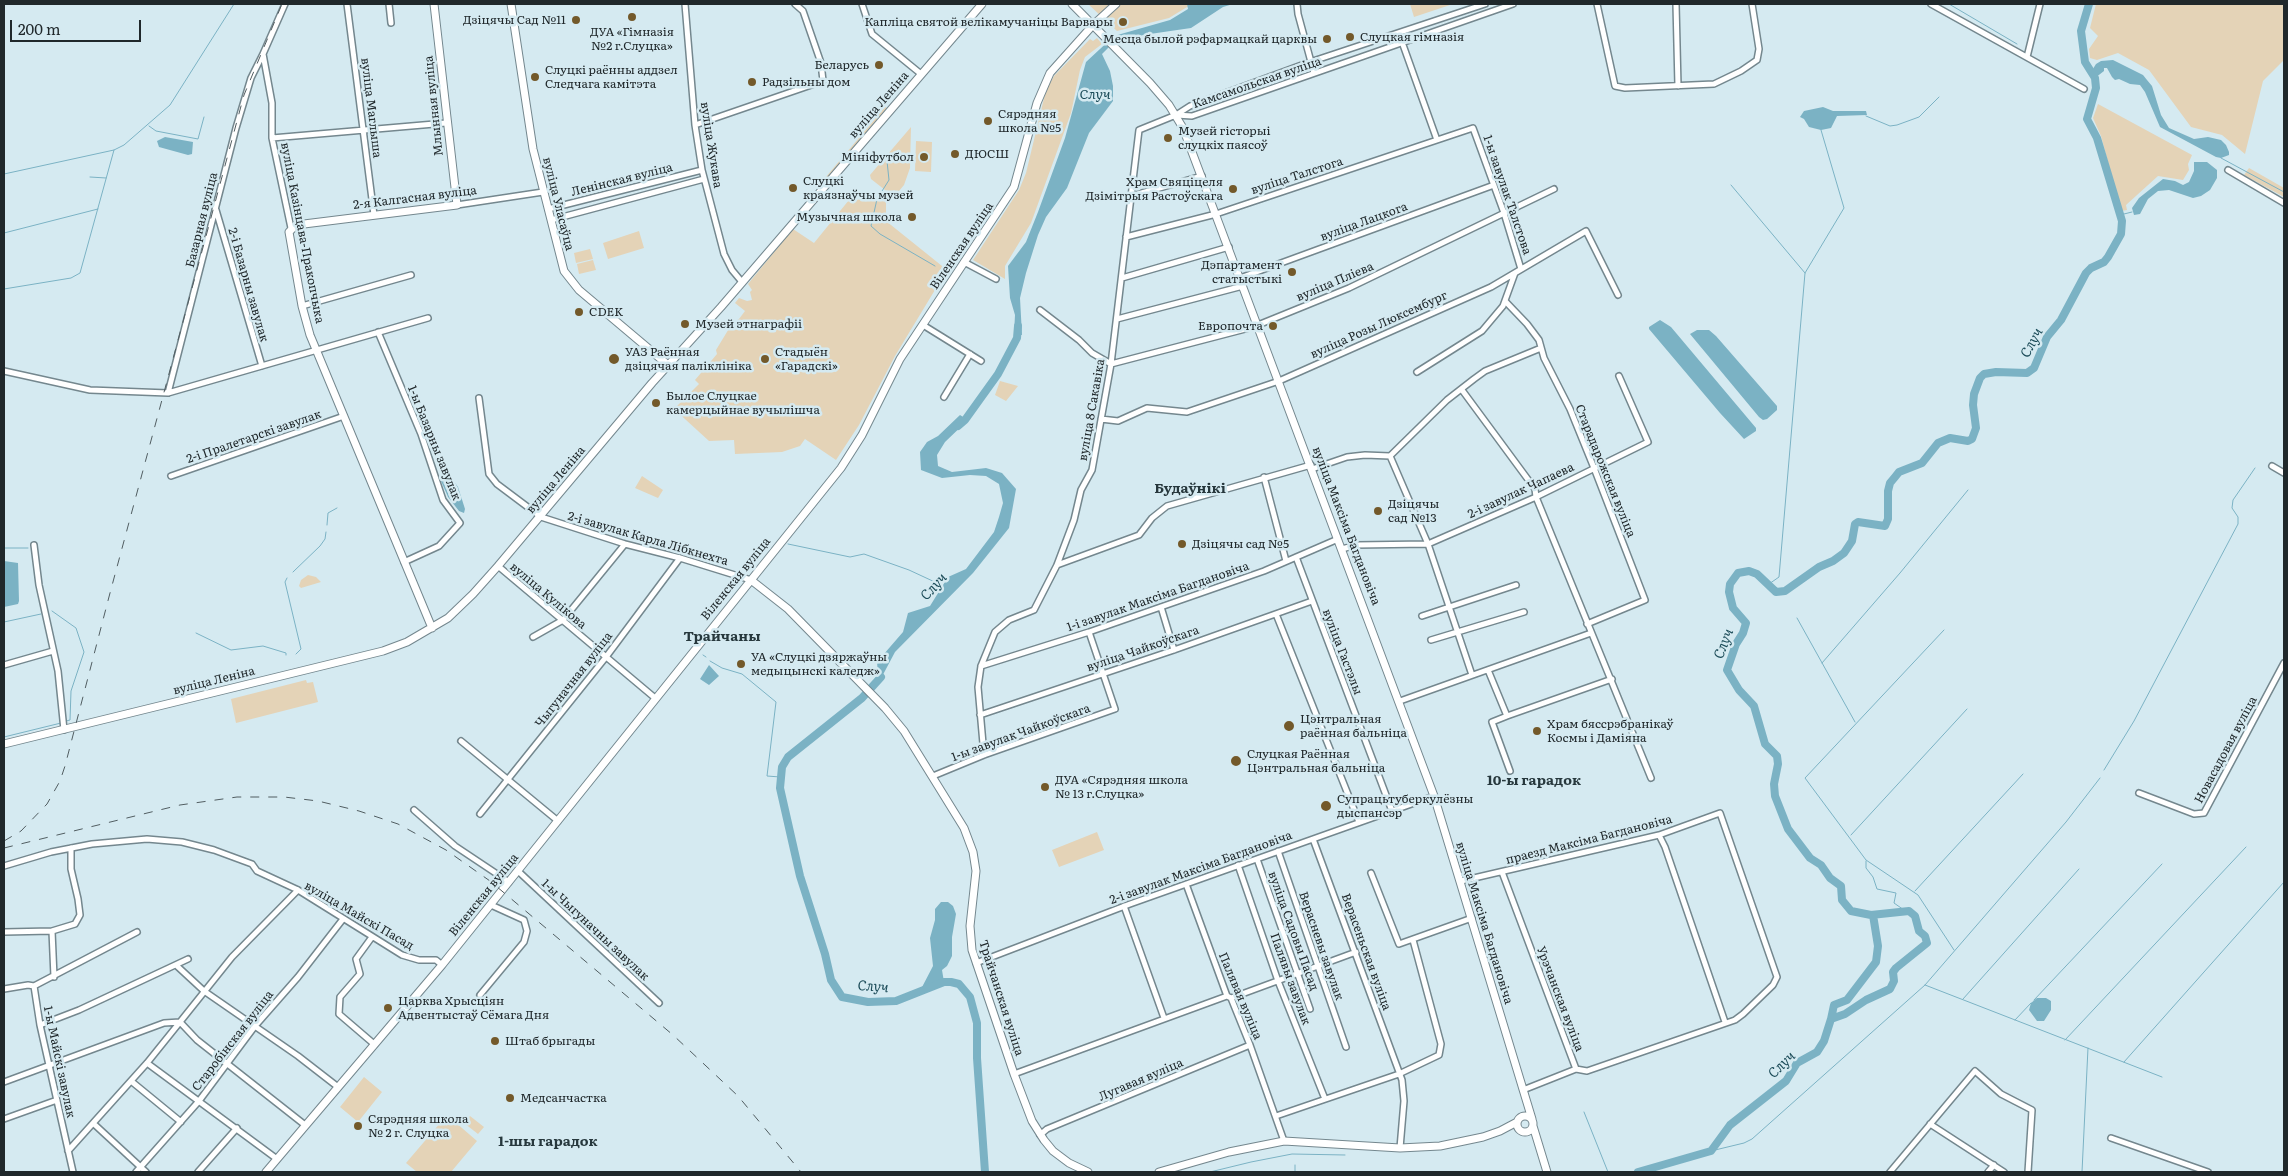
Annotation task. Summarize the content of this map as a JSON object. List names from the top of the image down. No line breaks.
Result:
{"streets":{"main road":["вуліца Леніна","Млынная вуліца","2-я Калгасная вуліца","вуліца Уласаўца","вуліца Казінцава-Пракопчыка","Віленская вуліца","вуліца Максіма Багдановіча","Трайчанская вуліца"],"street":["Камсамольская вуліца","вуліца Маглыша","вуліца Жукава","вуліца Талстога","Ленінская вуліца","1-ы завулак Талстова","Базарная вуліца","вуліца Лацкога","вуліца Пліева","2-і Базарны завулак","вуліца Розы Люксембург","вуліца 8 Сакавіка","2-і Пралетарскі завулак","1-ы Базарны завулак","Старадарожская вуліца","2-і завулак Чапаева","2-і завулак Карла Лібкнехта","вуліца Кулікова","1-і завулак Максіма Багдановіча","вуліца Чайкоўскага","вуліца Гастэлы","Чыгуначная вуліца","1-ы завулак Чайкоўскага","Новасадовая вуліца","праезд Максіма Багдановіча","2-і завулак Максіма Багдановіча","вуліца Майскі Пасад","1-ы Чыгуначны завулак","вуліца Садовы Пасад","Верасневы завулак","Верасеньская вуліца","Палявы завулак","Палявая вуліца","Урэчанская вуліца","Старобінская вуліца","1-ы Майскі завулак","Лугавая вуліца"]},"crossings":[["Камсамольская вуліца","вуліца 8 Сакавіка"],["Камсамольская вуліца","вуліца Максіма Багдановіча"],["вуліца Леніна","вуліца Жукава"],["вуліца Леніна","вуліца Уласаўца"],["вуліца Леніна","вуліца Казінцава-Пракопчыка"],["вуліца Леніна","2-і завулак Карла Лібкнехта"],["вуліца Леніна","вуліца Кулікова"],["Млынная вуліца","2-я Калгасная вуліца"],["вуліца Маглыша","2-я Калгасная вуліца"],["вуліца Жукава","Ленінская вуліца"],["вуліца Талстога","1-ы завулак Талстова"],["вуліца Талстога","вуліца 8 Сакавіка"],["вуліца Талстога","вуліца Максіма Багдановіча"],["Ленінская вуліца","вуліца Уласаўца"],["1-ы завулак Талстова","вуліца Лацкога"],["1-ы завулак Талстова","вуліца Пліева"],["1-ы завулак Талстова","вуліца Розы Люксембург"],["1-ы завулак Талстова","Старадарожская вуліца"],["2-я Калгасная вуліца","вуліца Уласаўца"],["2-я Калгасная вуліца","вуліца Казінцава-Пракопчыка"],["Базарная вуліца","вуліца Казінцава-Пракопчыка"],["Базарная вуліца","2-і Базарны завулак"],["вуліца Лацкога","вуліца 8 Сакавіка"],["вуліца Лацкога","вуліца Максіма Багдановіча"],["вуліца Казінцава-Пракопчыка","2-і Пралетарскі завулак"],["вуліца Казінцава-Пракопчыка","1-ы Базарны завулак"],["Віленская вуліца","вуліца Максіма Багдановіча"],["Віленская вуліца","2-і завулак Карла Лібкнехта"],["Віленская вуліца","вуліца Кулікова"],["Віленская вуліца","вуліца Майскі Пасад"],["Віленская вуліца","1-ы Чыгуначны завулак"],["Віленская вуліца","Трайчанская вуліца"],["вуліца Пліева","вуліца 8 Сакавіка"],["вуліца Пліева","вуліца Максіма Багдановіча"],["вуліца Розы Люксембург","вуліца 8 Сакавіка"],["вуліца Розы Люксембург","вуліца Максіма Багдановіча"],["вуліца 8 Сакавіка","вуліца Максіма Багдановіча"],["вуліца 8 Сакавіка","1-і завулак Максіма Багдановіча"],["вуліца 8 Сакавіка","вуліца Чайкоўскага"],["вуліца 8 Сакавіка","1-ы завулак Чайкоўскага"],["Старадарожская вуліца","2-і завулак Чапаева"],["2-і завулак Чапаева","вуліца Максіма Багдановіча"],["вуліца Максіма Багдановіча","1-і завулак Максіма Багдановіча"],["вуліца Максіма Багдановіча","праезд Максіма Багдановіча"],["вуліца Максіма Багдановіча","2-і завулак Максіма Багдановіча"],["2-і завулак Карла Лібкнехта","Чыгуначная вуліца"],["2-і завулак Карла Лібкнехта","Трайчанская вуліца"],["вуліца Кулікова","Чыгуначная вуліца"],["1-і завулак Максіма Багдановіча","вуліца Гастэлы"],["вуліца Чайкоўскага","вуліца Гастэлы"],["вуліца Чайкоўскага","1-ы завулак Чайкоўскага"],["вуліца Гастэлы","2-і завулак Максіма Багдановіча"],["1-ы завулак Чайкоўскага","Трайчанская вуліца"],["праезд Максіма Багдановіча","Урэчанская вуліца"],["2-і завулак Максіма Багдановіча","вуліца Садовы Пасад"],["2-і завулак Максіма Багдановіча","Верасневы завулак"],["2-і завулак Максіма Багдановіча","Верасеньская вуліца"],["2-і завулак Максіма Багдановіча","Палявы завулак"],["2-і завулак Максіма Багдановіча","Палявая вуліца"],["2-і завулак Максіма Багдановіча","Трайчанская вуліца"],["вуліца Майскі Пасад","Старобінская вуліца"],["вуліца Майскі Пасад","1-ы Майскі завулак"],["Палявая вуліца","Лугавая вуліца"],["Трайчанская вуліца","Лугавая вуліца"]],"districts":["Будаўнікі","Трайчаны","10-ы гарадок","1-шы гарадок"],"water":["Случ"],"places":["ДУА «Гімназія №2 г.Слуцка»","Дзіцячы Сад №11","Капліца святой велікамучаніцы Варвары","Слуцкая гімназія","Месца былой рэфармацкай царквы","Беларусь","Слуцкі раённы аддзел Следчага камітэта","Радзільны дом","Сярэдняя школа №5","Музей гісторыі слуцкіх паясоў","ДЮСШ","Мініфутбол","Слуцкі краязнаўчы музей","Храм Свяціцеля Дзімітрыя Растоўскага","Музычная школа","Дэпартамент статыстыкі","CDEK","Музей этнаграфіі","Европочта","УАЗ Раённая дзіцячая паліклініка","Стадыён «Гарадскі»","Былое Слуцкае камерцыйнае вучылішча","Дзіцячы сад №13","Дзіцячы сад №5","УА «Слуцкі дзяржаўны медыцынскі каледж»","Цэнтральная раённая бальніца","Храм бяссрэбранікаў Космы і Даміяна","Слуцкая Раённая Цэнтральная бальніца","ДУА «Сярэдняя школа № 13 г.Слуцка»","Супрацьтуберкулёзны дыспансэр","Царква Хрысціян Адвентыстаў Сёмага Дня","Штаб брыгады","Медсанчастка","Сярэдняя школа № 2 г. Слуцка"],"scale_bar":"200 m"}
